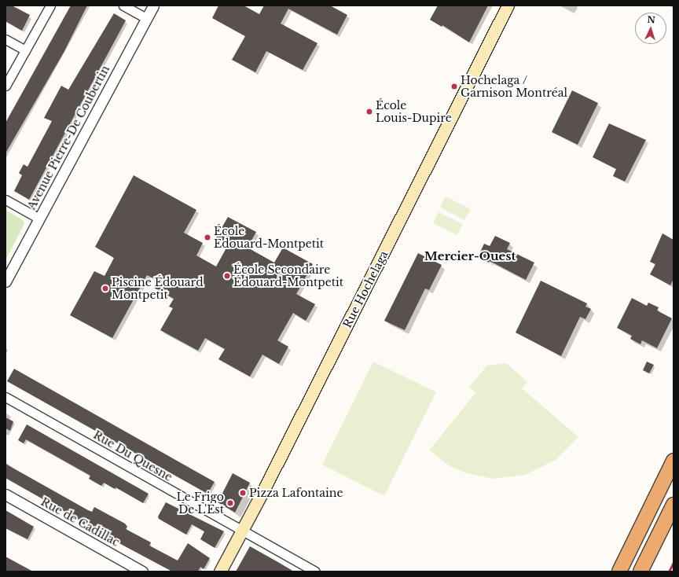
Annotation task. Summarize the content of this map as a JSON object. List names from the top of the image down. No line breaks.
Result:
{"streets":{"main road":["Rue Hochelaga"],"street":["Avenue Pierre-De Coubertin","Rue Du Quesne","Rue de Cadillac"]},"crossings":[["Rue Hochelaga","Rue Du Quesne"]],"districts":["Mercier-Ouest"],"places":["Hochelaga / Garnison Montréal","École Louis-Dupire","École Edouard-Montpetit","École Secondaire Édouard-Montpetit","Piscine Édouard Montpetit","Pizza Lafontaine","Le Frigo De L'Est"],"north":"top"}
